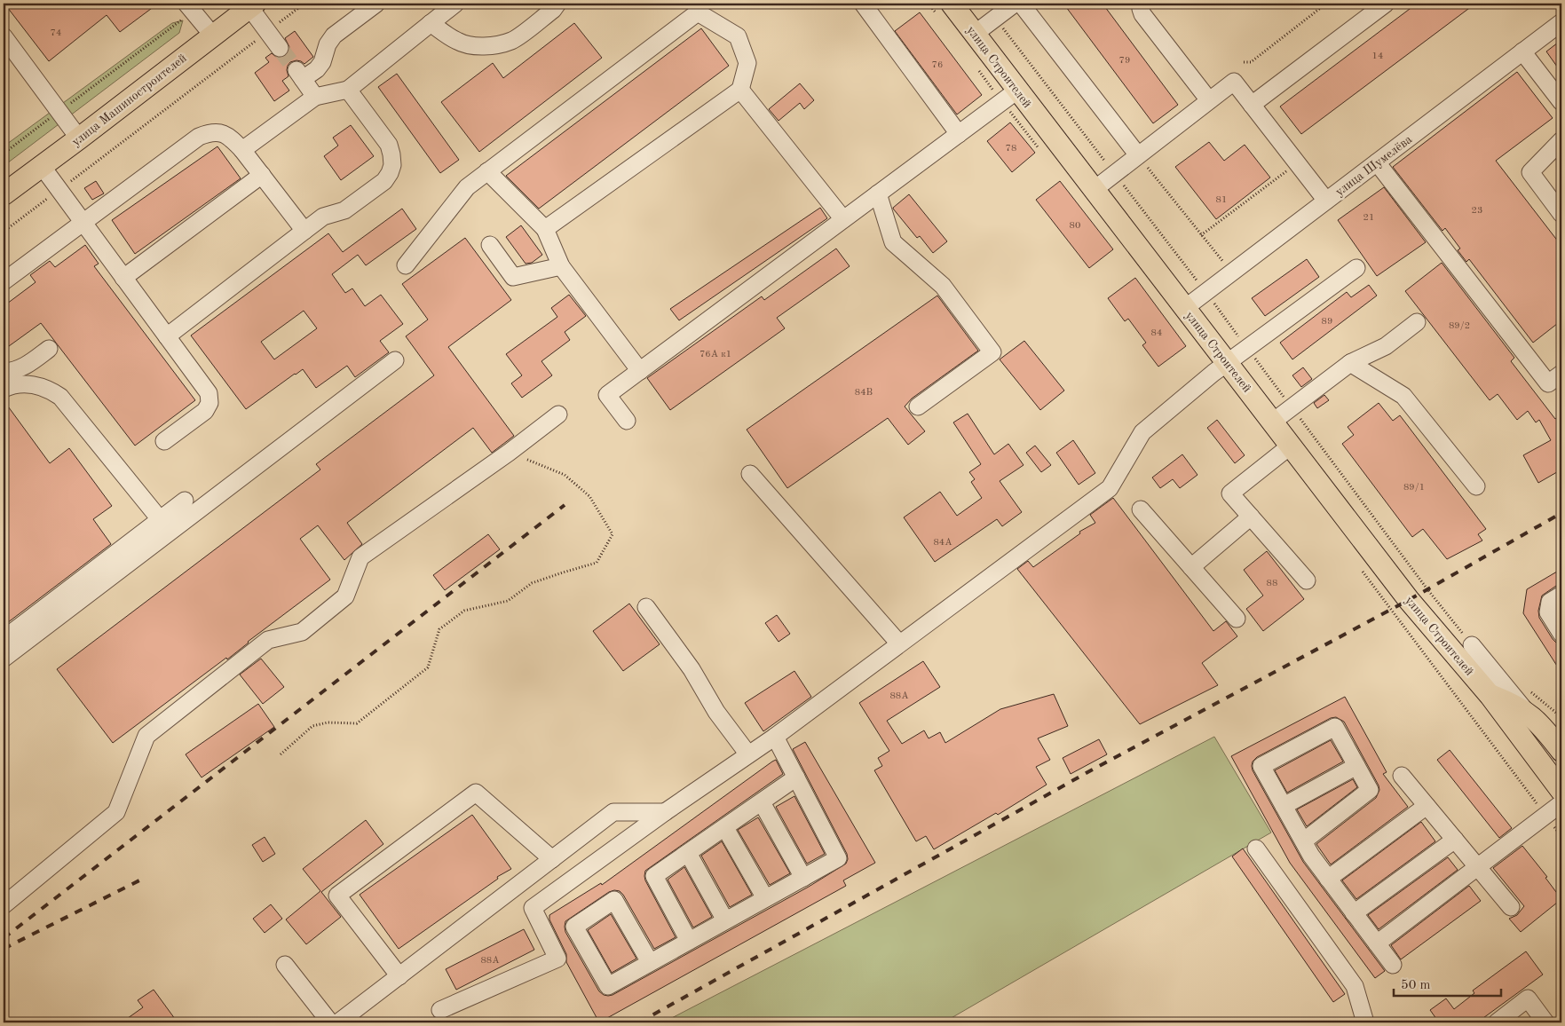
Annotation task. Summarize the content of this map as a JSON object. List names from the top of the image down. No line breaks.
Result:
{"streets":{"main road":["улица Строителей","улица Машиностроителей"],"street":["улица Шумелёва"]},"crossings":[["улица Строителей","улица Шумелёва"]],"house_numbers":["74","14","79","76","78","81","23","21","80","89","89/2","84","76А к1","84В","89/1","84А","88","88А","88А"],"scale_bar":"50 m"}
